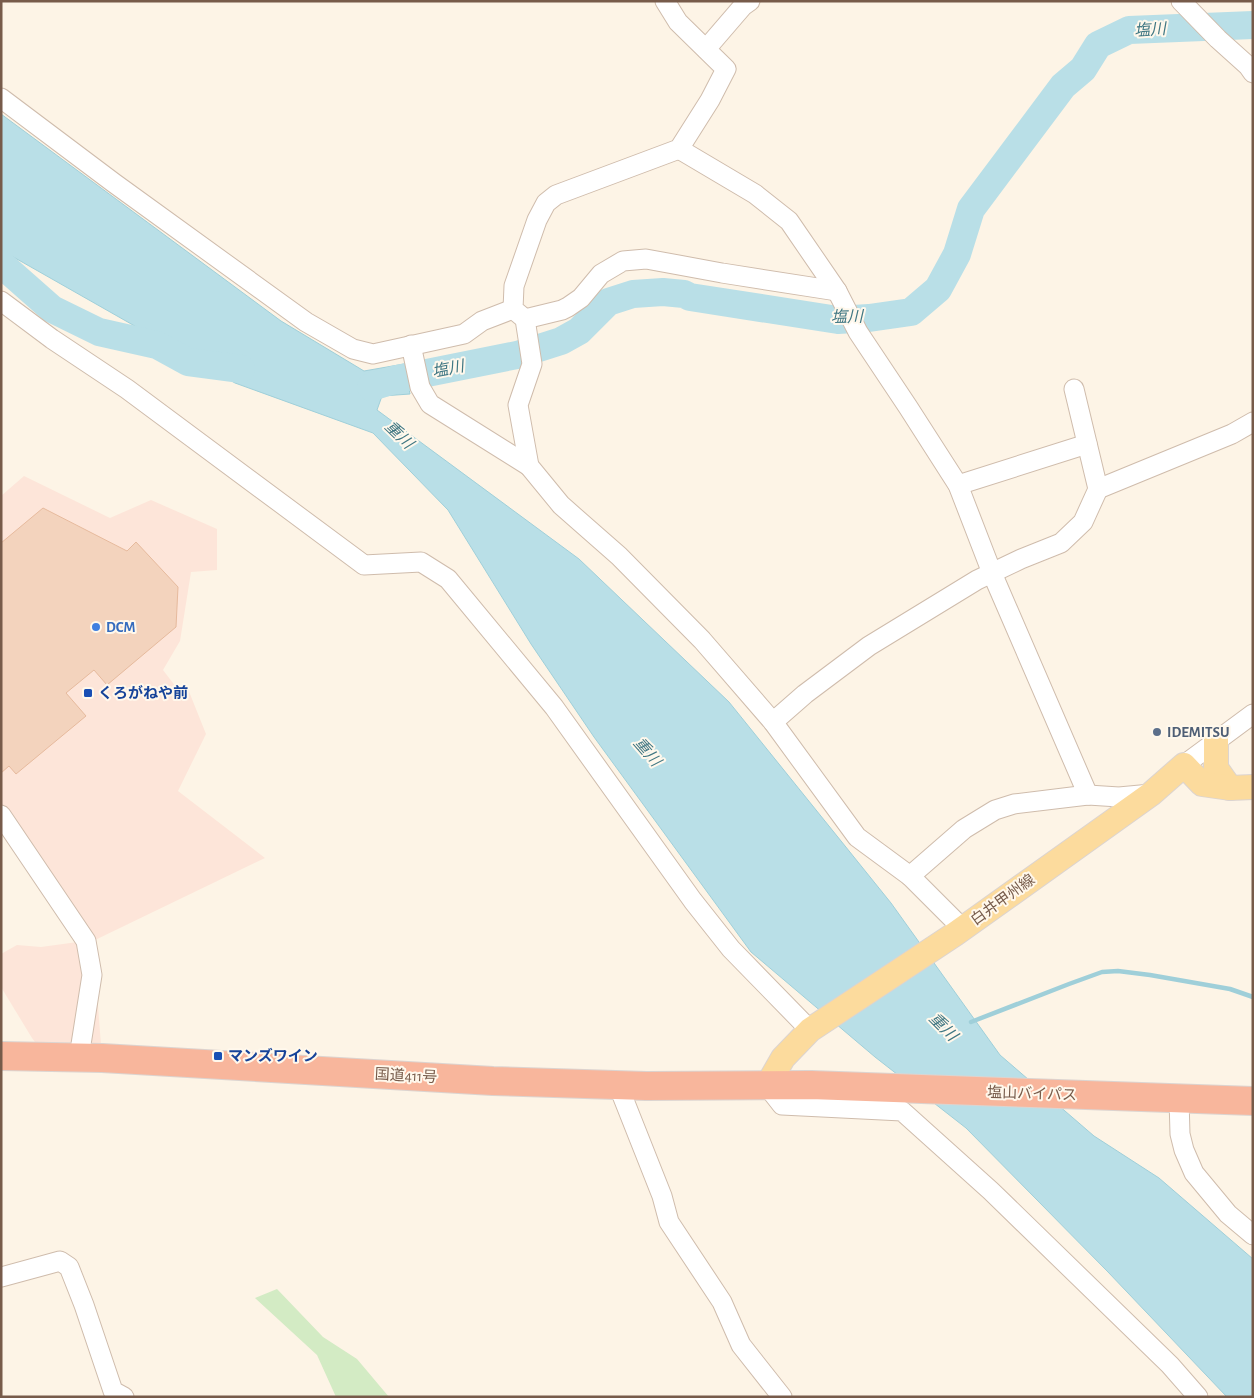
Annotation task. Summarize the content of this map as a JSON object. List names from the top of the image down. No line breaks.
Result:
{"streets":{"highway":["国道411号","塩山バイパス"],"main road":["白井甲州線"]},"crossings":[["白井甲州線","国道411号"],["国道411号","塩山バイパス"]],"water":["塩川","重川"],"places":{"other":["DCM","IDEMITSU"],"transit":["くろがねや前","マンズワイン"]}}
